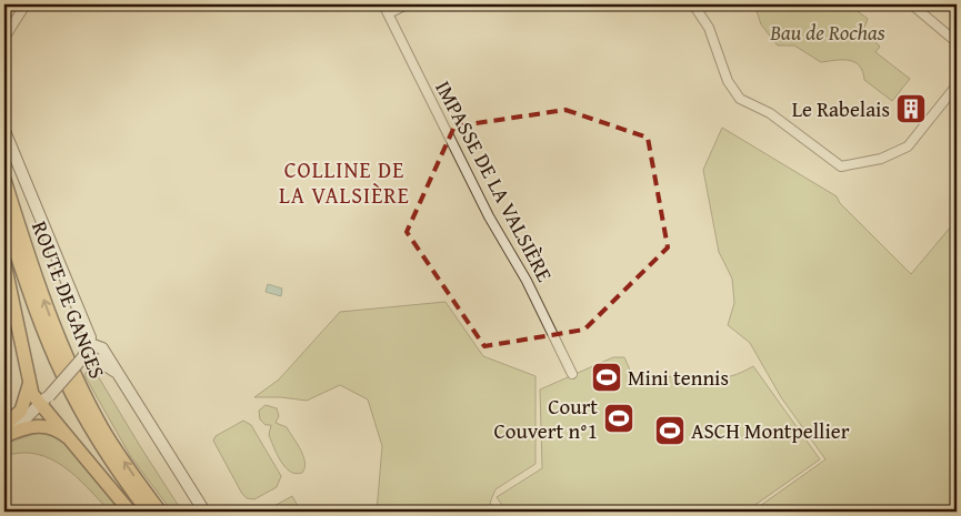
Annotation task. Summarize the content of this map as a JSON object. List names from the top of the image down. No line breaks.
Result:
{"streets":{"main road":["ROUTE DE GANGES"],"street":["IMPASSE DE LA VALSIÈRE"]},"districts":["COLLINE DE LA VALSIÈRE"],"parks":["Bau de Rochas"],"places":{"building":["Le Rabelais"],"sports":["Mini tennis","Court Couvert n°1","ASCH Montpellier"]}}
